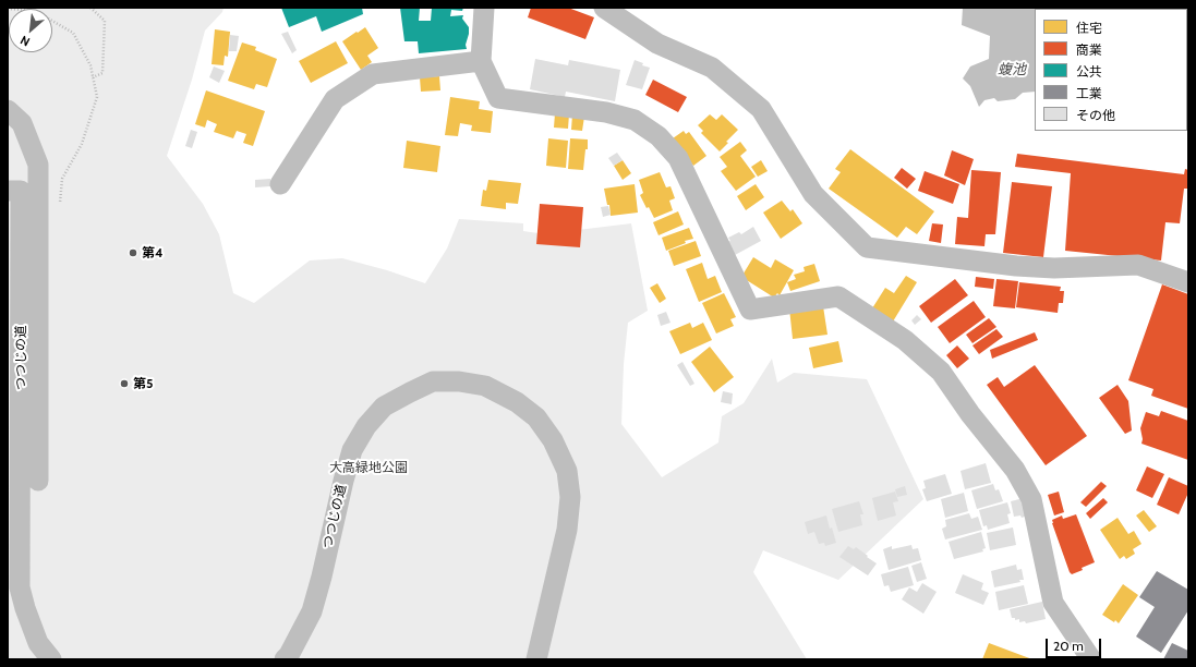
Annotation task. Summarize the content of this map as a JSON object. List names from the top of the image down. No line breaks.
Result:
{"streets":{"street":["つつじの道"]},"water":["蝮池"],"parks":["大高緑地公園"],"places":["第4","第5"],"legend":["住宅","商業","公共","工業","その他"],"scale_bar":"20 m","north":"bottom left"}
